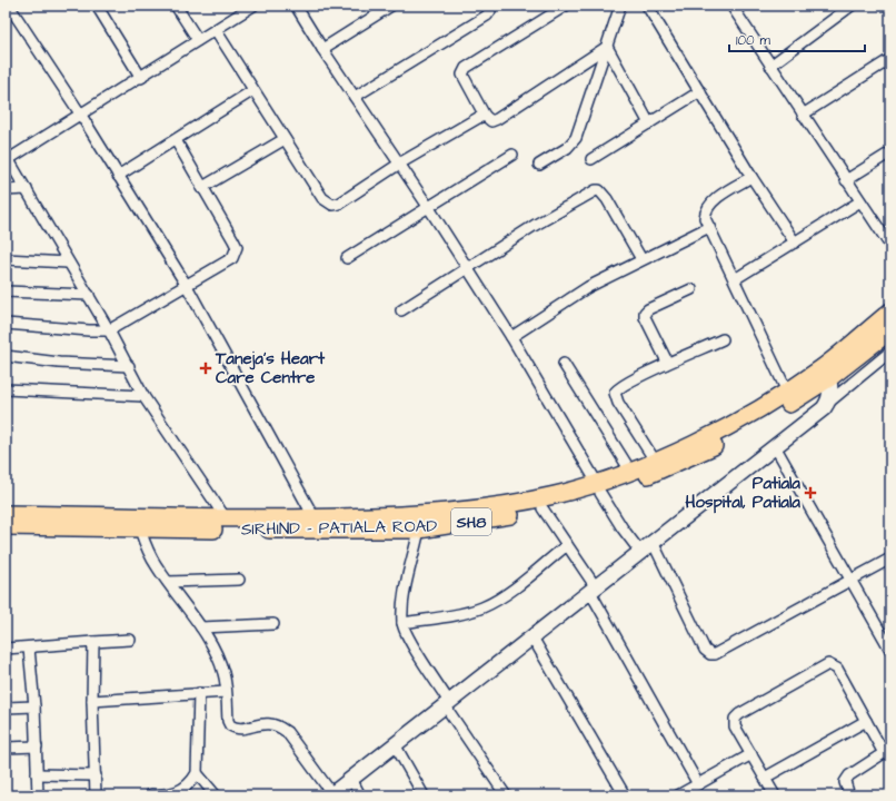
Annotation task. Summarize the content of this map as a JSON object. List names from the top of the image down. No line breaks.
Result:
{"streets":{"main road":["SH8","SIRHIND - PATIALA ROAD"]},"places":{"health":["Taneja's Heart Care Centre","Patiala Hospital, Patiala"]},"scale_bar":"100 m"}
